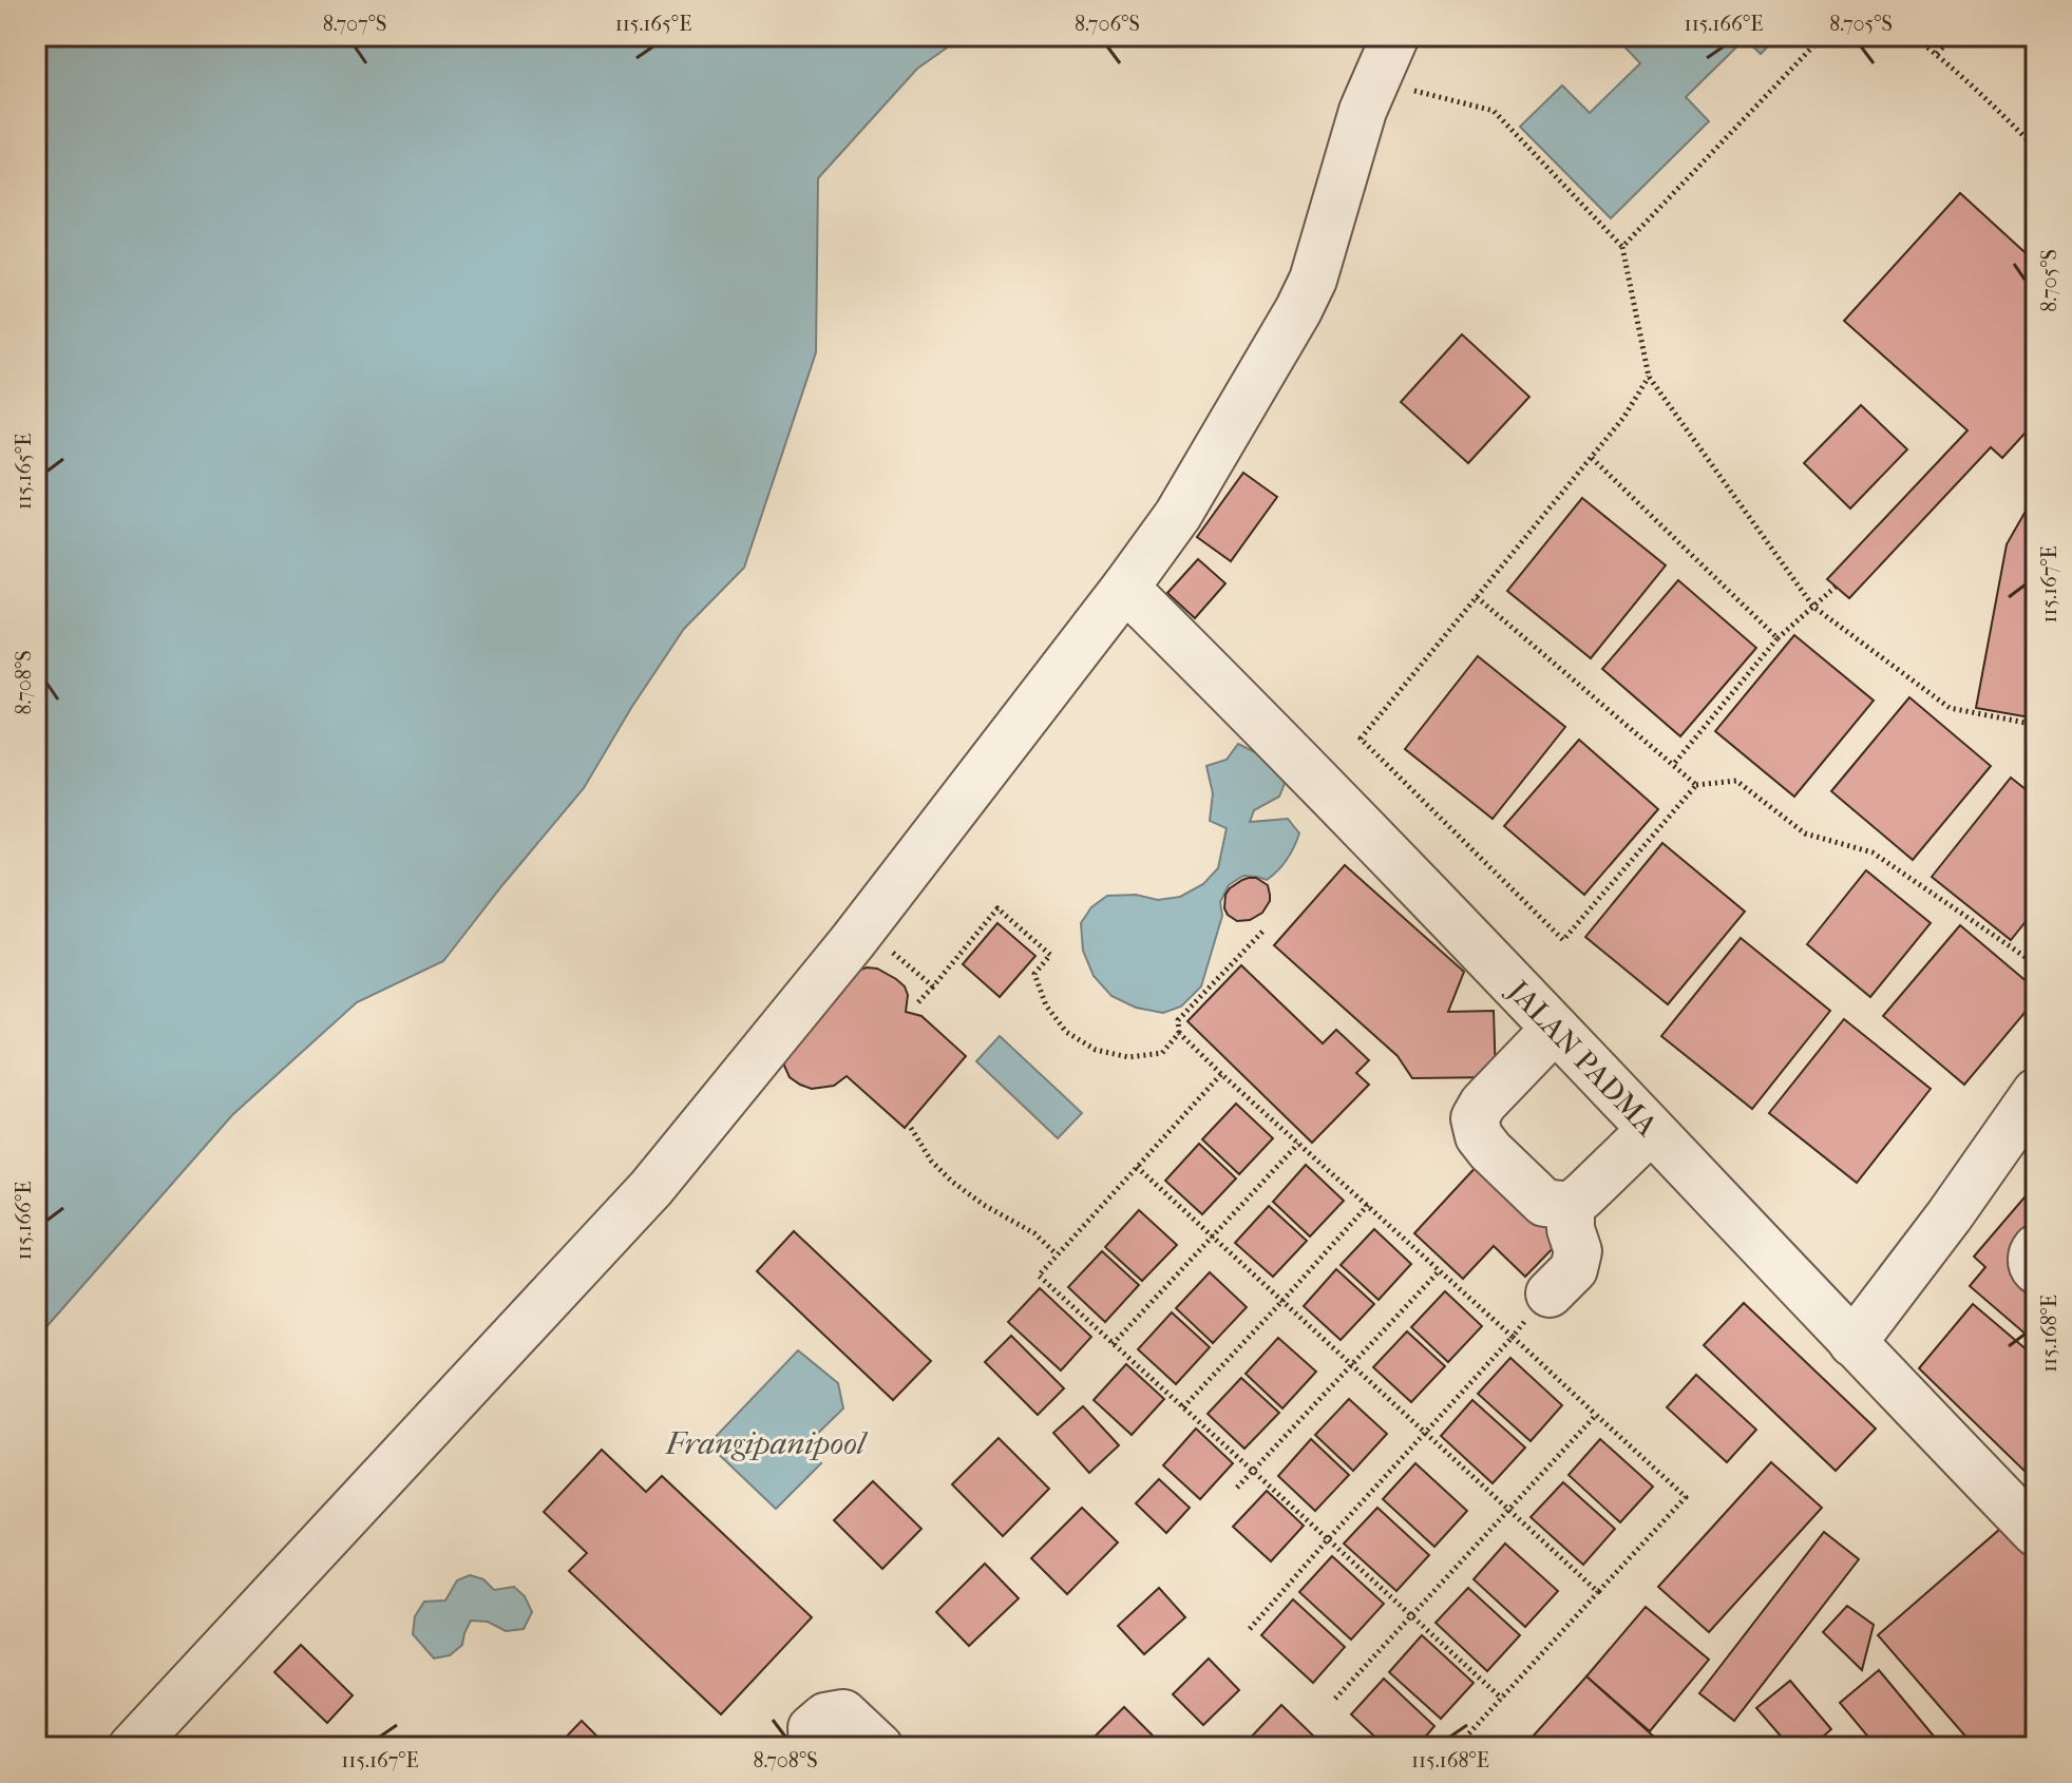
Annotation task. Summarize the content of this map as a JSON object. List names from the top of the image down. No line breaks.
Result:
{"streets":{"street":["JALAN PADMA"]},"water":["Frangipanipool"],"coordinates":["8.707°S","115.165°E","8.706°S","115.166°E","8.705°S","115.167°E","8.708°S","115.168°E"]}
